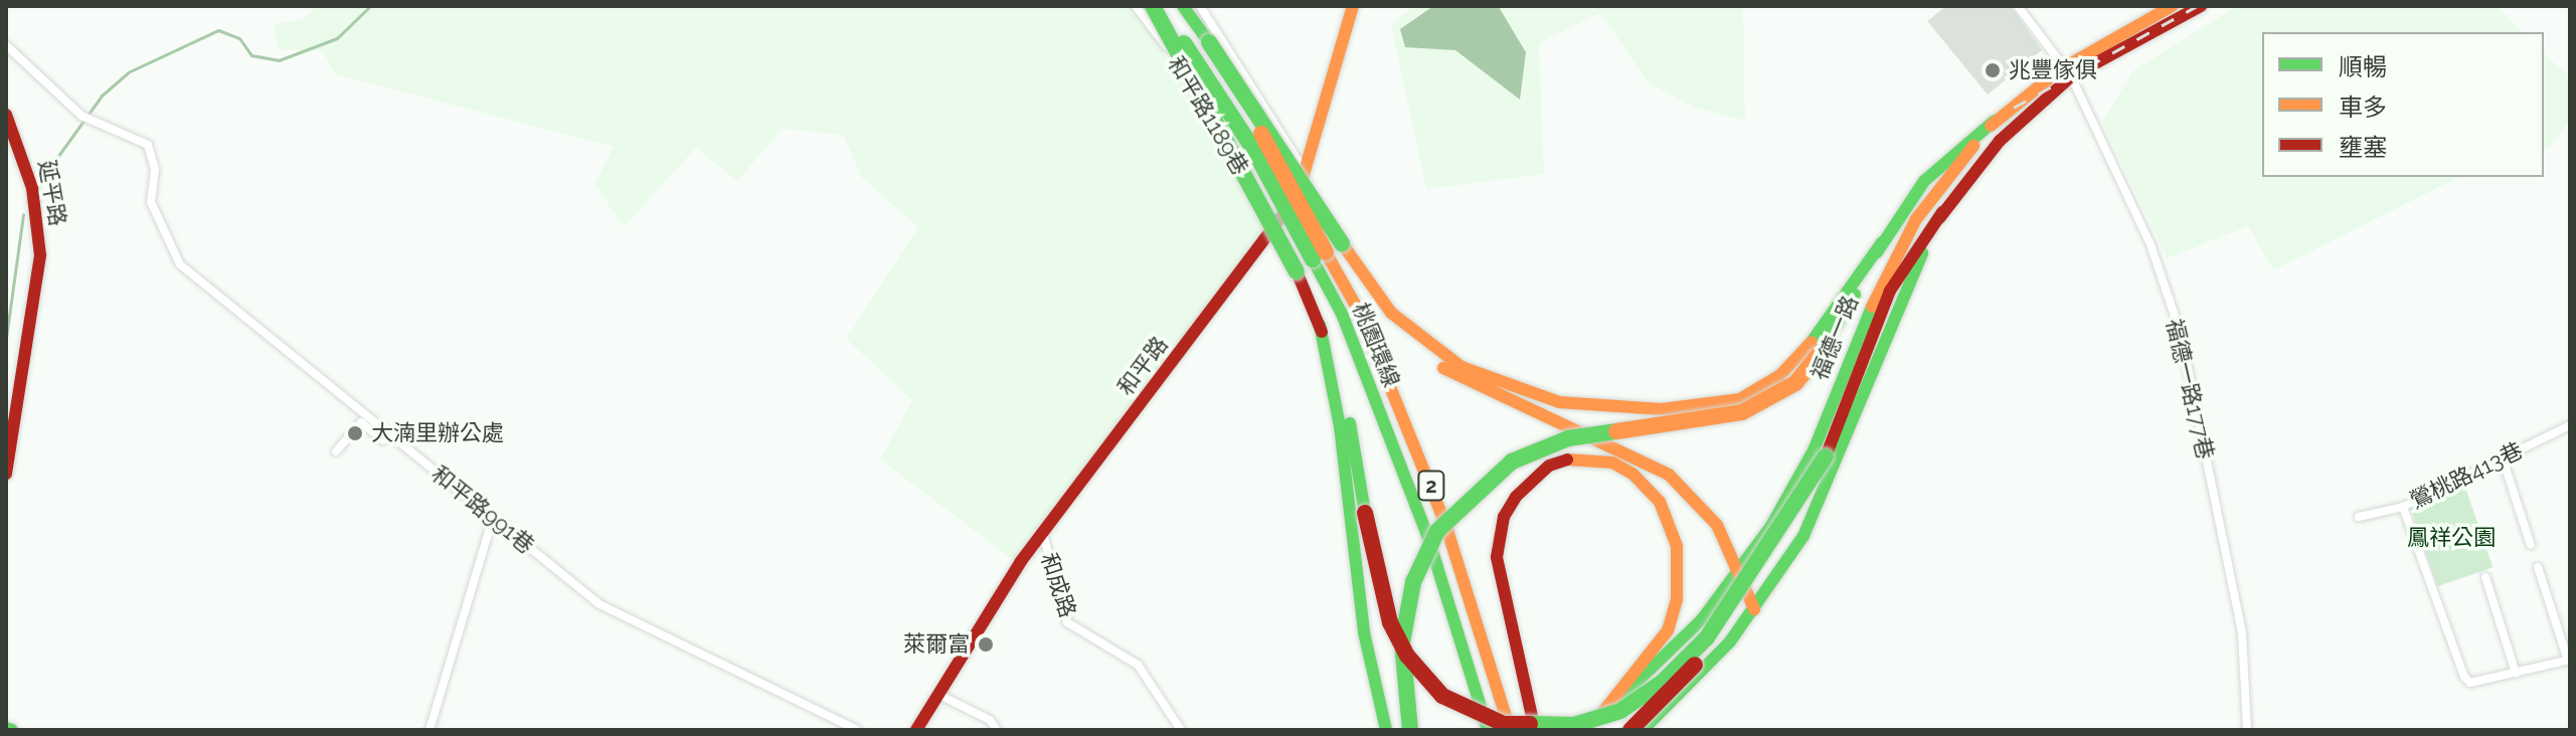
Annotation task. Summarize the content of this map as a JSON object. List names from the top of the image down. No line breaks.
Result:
{"streets":{"main road":["延平路","福德一路","桃園環線","和平路","2"],"street":["和平路1189巷","福德一路177巷","鶯桃路413巷","和平路991巷","和成路"]},"crossings":[["和平路1189巷","和平路"],["福德一路","福德一路177巷"],["和平路","和成路"]],"parks":["鳳祥公園"],"places":["兆豐傢俱","大湳里辦公處","萊爾富"],"legend":["順暢","車多","壅塞"]}
